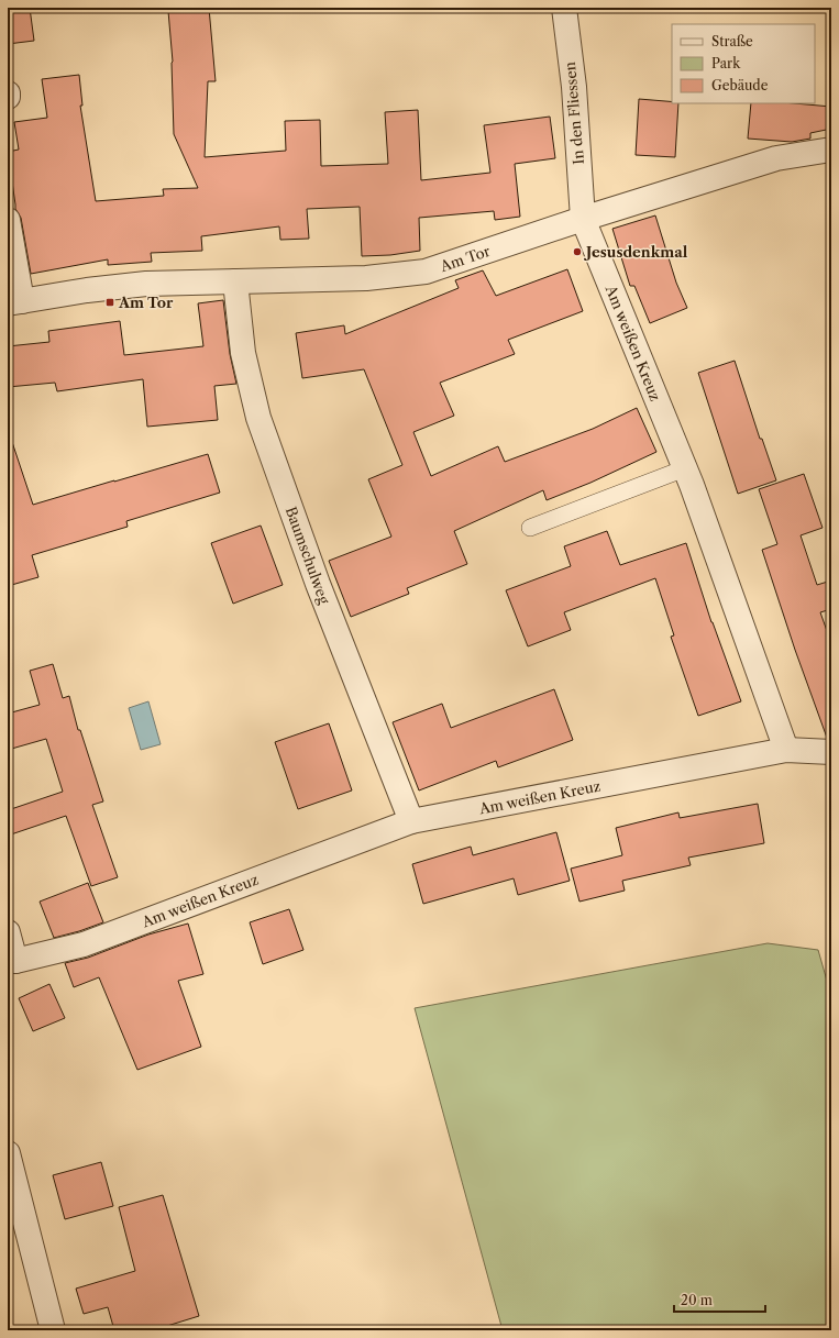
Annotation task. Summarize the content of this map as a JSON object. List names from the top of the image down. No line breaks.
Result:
{"streets":{"street":["In den Fliessen","Am Tor","Am weißen Kreuz","Baumschulweg"]},"crossings":[["In den Fliessen","Am Tor"],["In den Fliessen","Am weißen Kreuz"],["Am Tor","Am weißen Kreuz"],["Am Tor","Baumschulweg"],["Am weißen Kreuz","Baumschulweg"]],"places":{"other":["Jesusdenkmal"],"transit":["Am Tor"]},"legend":["Straße","Park","Gebäude"],"scale_bar":"20 m"}
